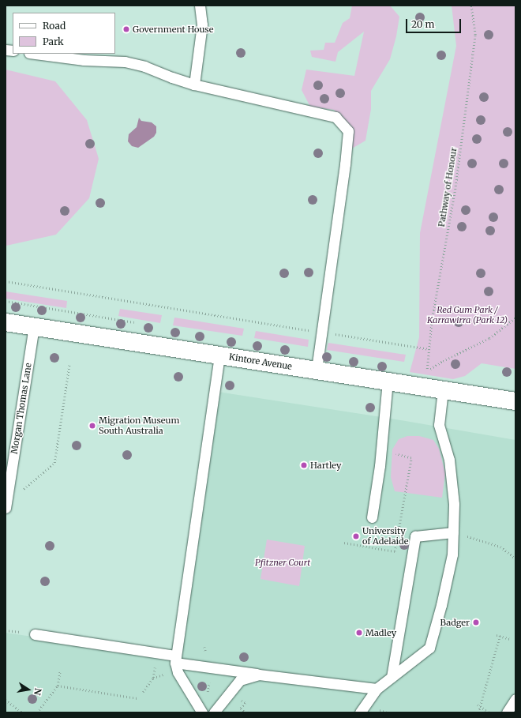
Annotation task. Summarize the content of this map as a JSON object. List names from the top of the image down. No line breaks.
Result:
{"streets":{"street":["Kintore Avenue"],"lane":["Morgan Thomas Lane"],"path":["Pathway of Honour"]},"crossings":[["Kintore Avenue","Morgan Thomas Lane"]],"parks":["Red Gum Park / Karrawirra (Park 12)","Pfitzner Court"],"places":["Government House","Migration Museum South Australia","Hartley","University of Adelaide","Badger","Madley"],"legend":["Road","Park"],"scale_bar":"20 m","north":"right"}
